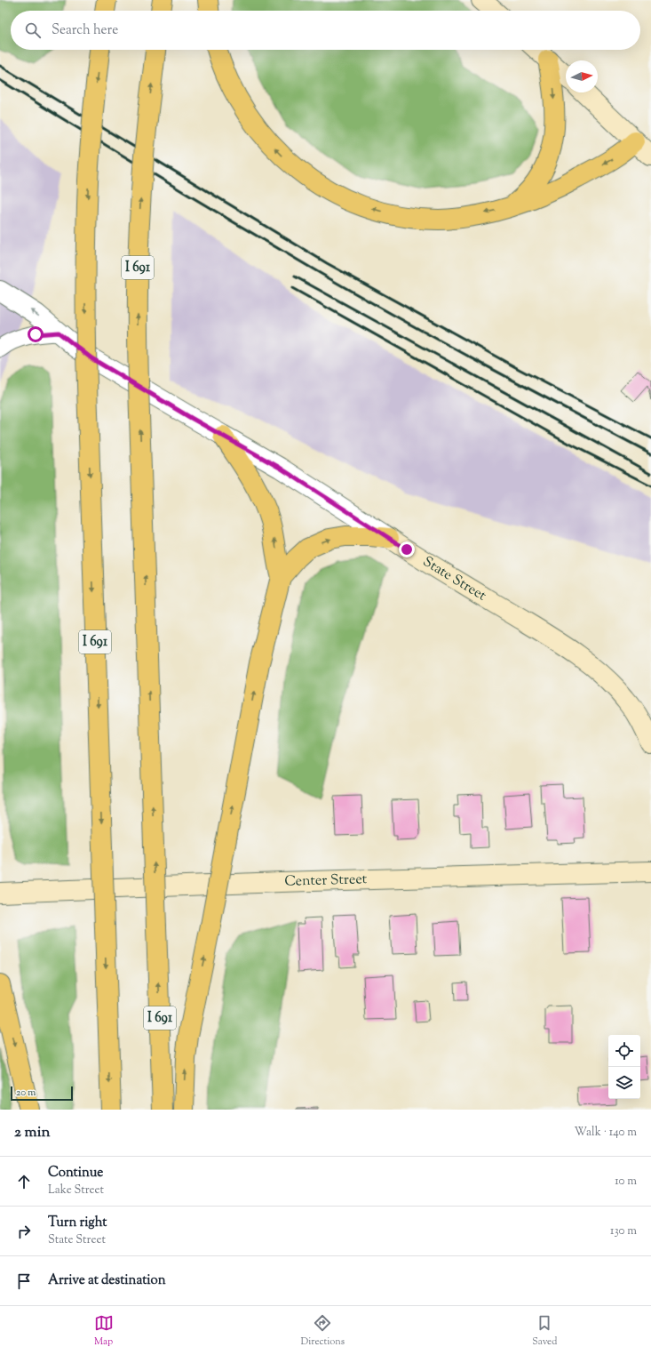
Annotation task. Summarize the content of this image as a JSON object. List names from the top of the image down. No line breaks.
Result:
{"streets":{"highway":["I 691"],"main road":["State Street","Center Street"]},"scale_bar":"20 m","north":"right","page":{"search":"Search here","scale":"20 m","heading":["2 min","Walk · 140 m"],"list":[["Continue","Lake Street","10 m"],["Turn right","State Street","130 m"],"Arrive at destination"],"nav":["Map","Directions","Saved"]}}
